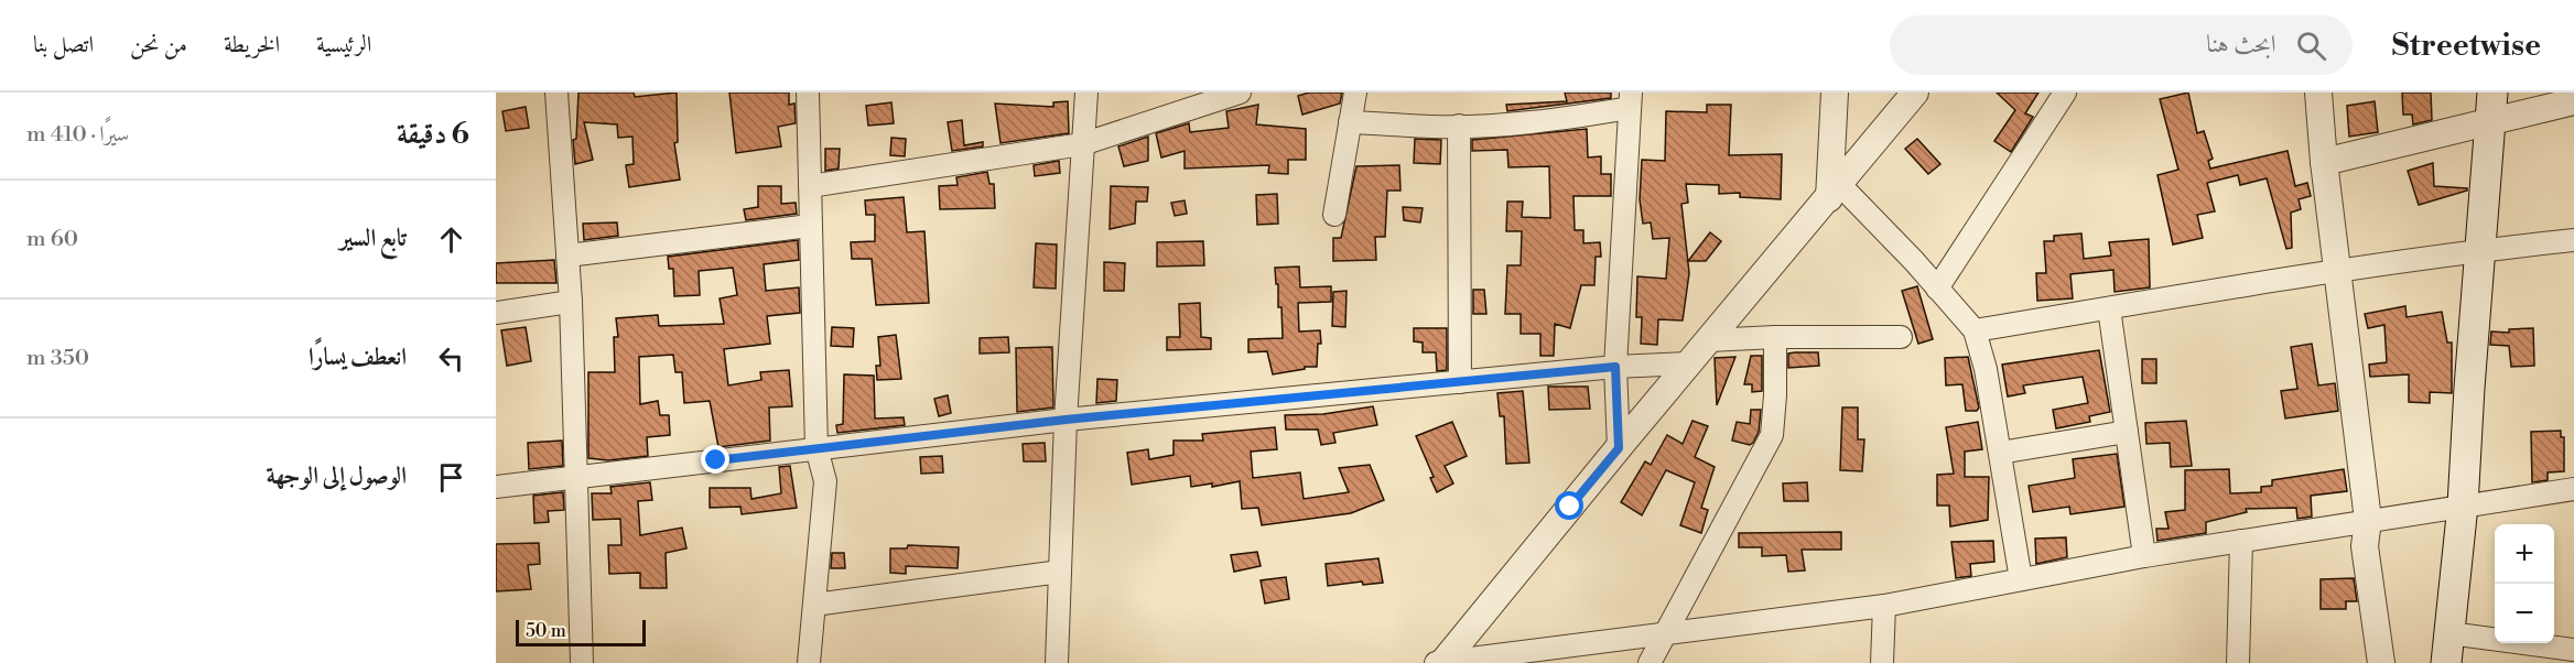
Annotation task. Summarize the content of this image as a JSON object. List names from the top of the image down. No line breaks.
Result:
{"scale_bar":"50 m","page":{"header":"Streetwise","search":"ابحث هنا","nav":["الرئيسية","الخريطة","من نحن","اتصل بنا"],"heading":["6 دقيقة","سيرًا · 410 m"],"list":[["تابع السير","60 m"],["انعطف يسارًا","350 m"],"الوصول إلى الوجهة"],"map_buttons":["+","−"],"scale":"50 m"}}
